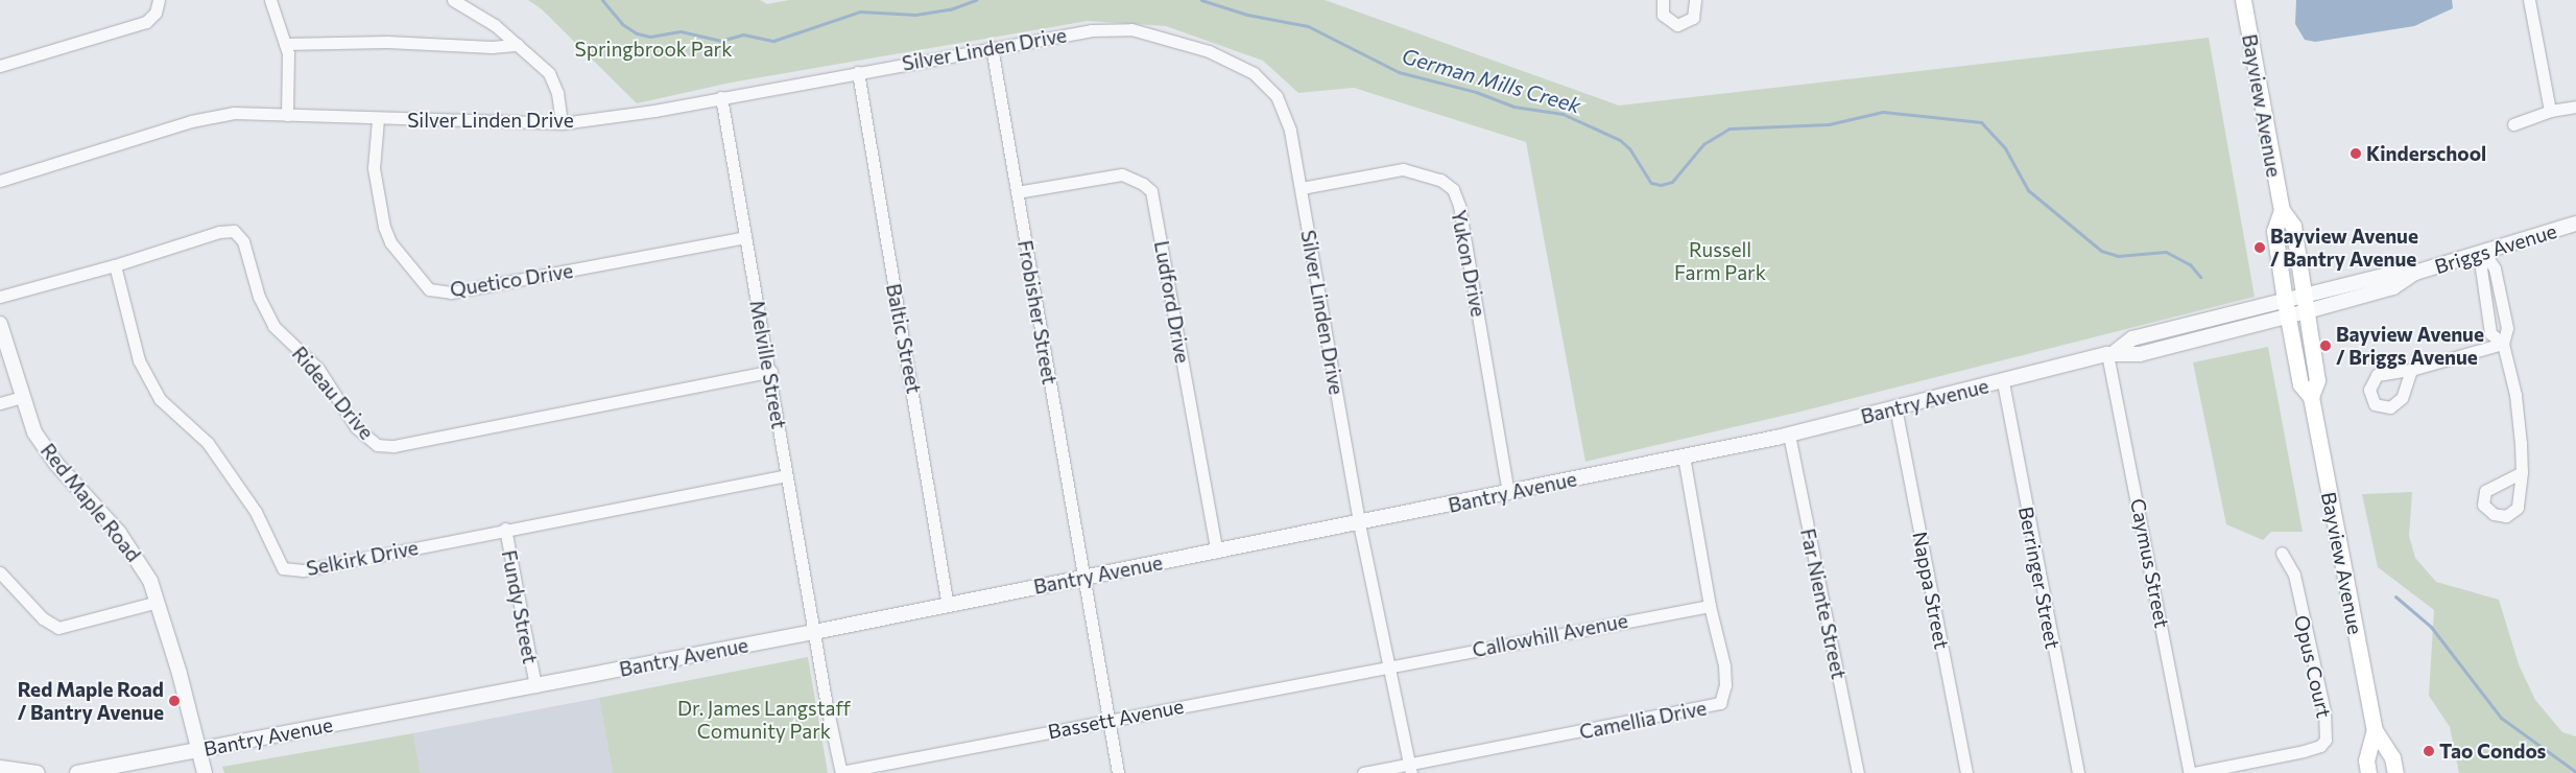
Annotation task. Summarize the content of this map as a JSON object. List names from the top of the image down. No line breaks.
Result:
{"streets":{"main road":["Bayview Avenue"],"street":["Silver Linden Drive","Briggs Avenue","Yukon Drive","Quetico Drive","Ludford Drive","Frobisher Street","Baltic Street","Melville Street","Rideau Drive","Bantry Avenue","Red Maple Road","Selkirk Drive","Caymus Street","Berringer Street","Nappa Street","Far Niente Street","Fundy Street","Callowhill Avenue","Opus Court","Bassett Avenue","Camellia Drive"]},"crossings":[["Silver Linden Drive","Yukon Drive"],["Silver Linden Drive","Quetico Drive"],["Silver Linden Drive","Frobisher Street"],["Silver Linden Drive","Baltic Street"],["Silver Linden Drive","Melville Street"],["Silver Linden Drive","Bantry Avenue"],["Silver Linden Drive","Callowhill Avenue"],["Silver Linden Drive","Bassett Avenue"],["Silver Linden Drive","Camellia Drive"],["Bayview Avenue","Briggs Avenue"],["Bayview Avenue","Bantry Avenue"],["Briggs Avenue","Bantry Avenue"],["Yukon Drive","Bantry Avenue"],["Quetico Drive","Melville Street"],["Ludford Drive","Frobisher Street"],["Ludford Drive","Bantry Avenue"],["Frobisher Street","Bantry Avenue"],["Frobisher Street","Bassett Avenue"],["Baltic Street","Bantry Avenue"],["Melville Street","Rideau Drive"],["Melville Street","Bantry Avenue"],["Melville Street","Selkirk Drive"],["Melville Street","Bassett Avenue"],["Rideau Drive","Selkirk Drive"],["Bantry Avenue","Red Maple Road"],["Bantry Avenue","Caymus Street"],["Bantry Avenue","Berringer Street"],["Bantry Avenue","Nappa Street"],["Bantry Avenue","Far Niente Street"],["Bantry Avenue","Fundy Street"],["Bantry Avenue","Camellia Drive"],["Selkirk Drive","Fundy Street"],["Caymus Street","Opus Court"],["Callowhill Avenue","Bassett Avenue"],["Callowhill Avenue","Camellia Drive"]],"water":["German Mills Creek"],"parks":["Springbrook Park","Russell Farm Park","Dr. James Langstaff Comunity Park"],"places":["Kinderschool","Bayview Avenue / Bantry Avenue","Bayview Avenue / Briggs Avenue","Red Maple Road / Bantry Avenue","Tao Condos"]}
